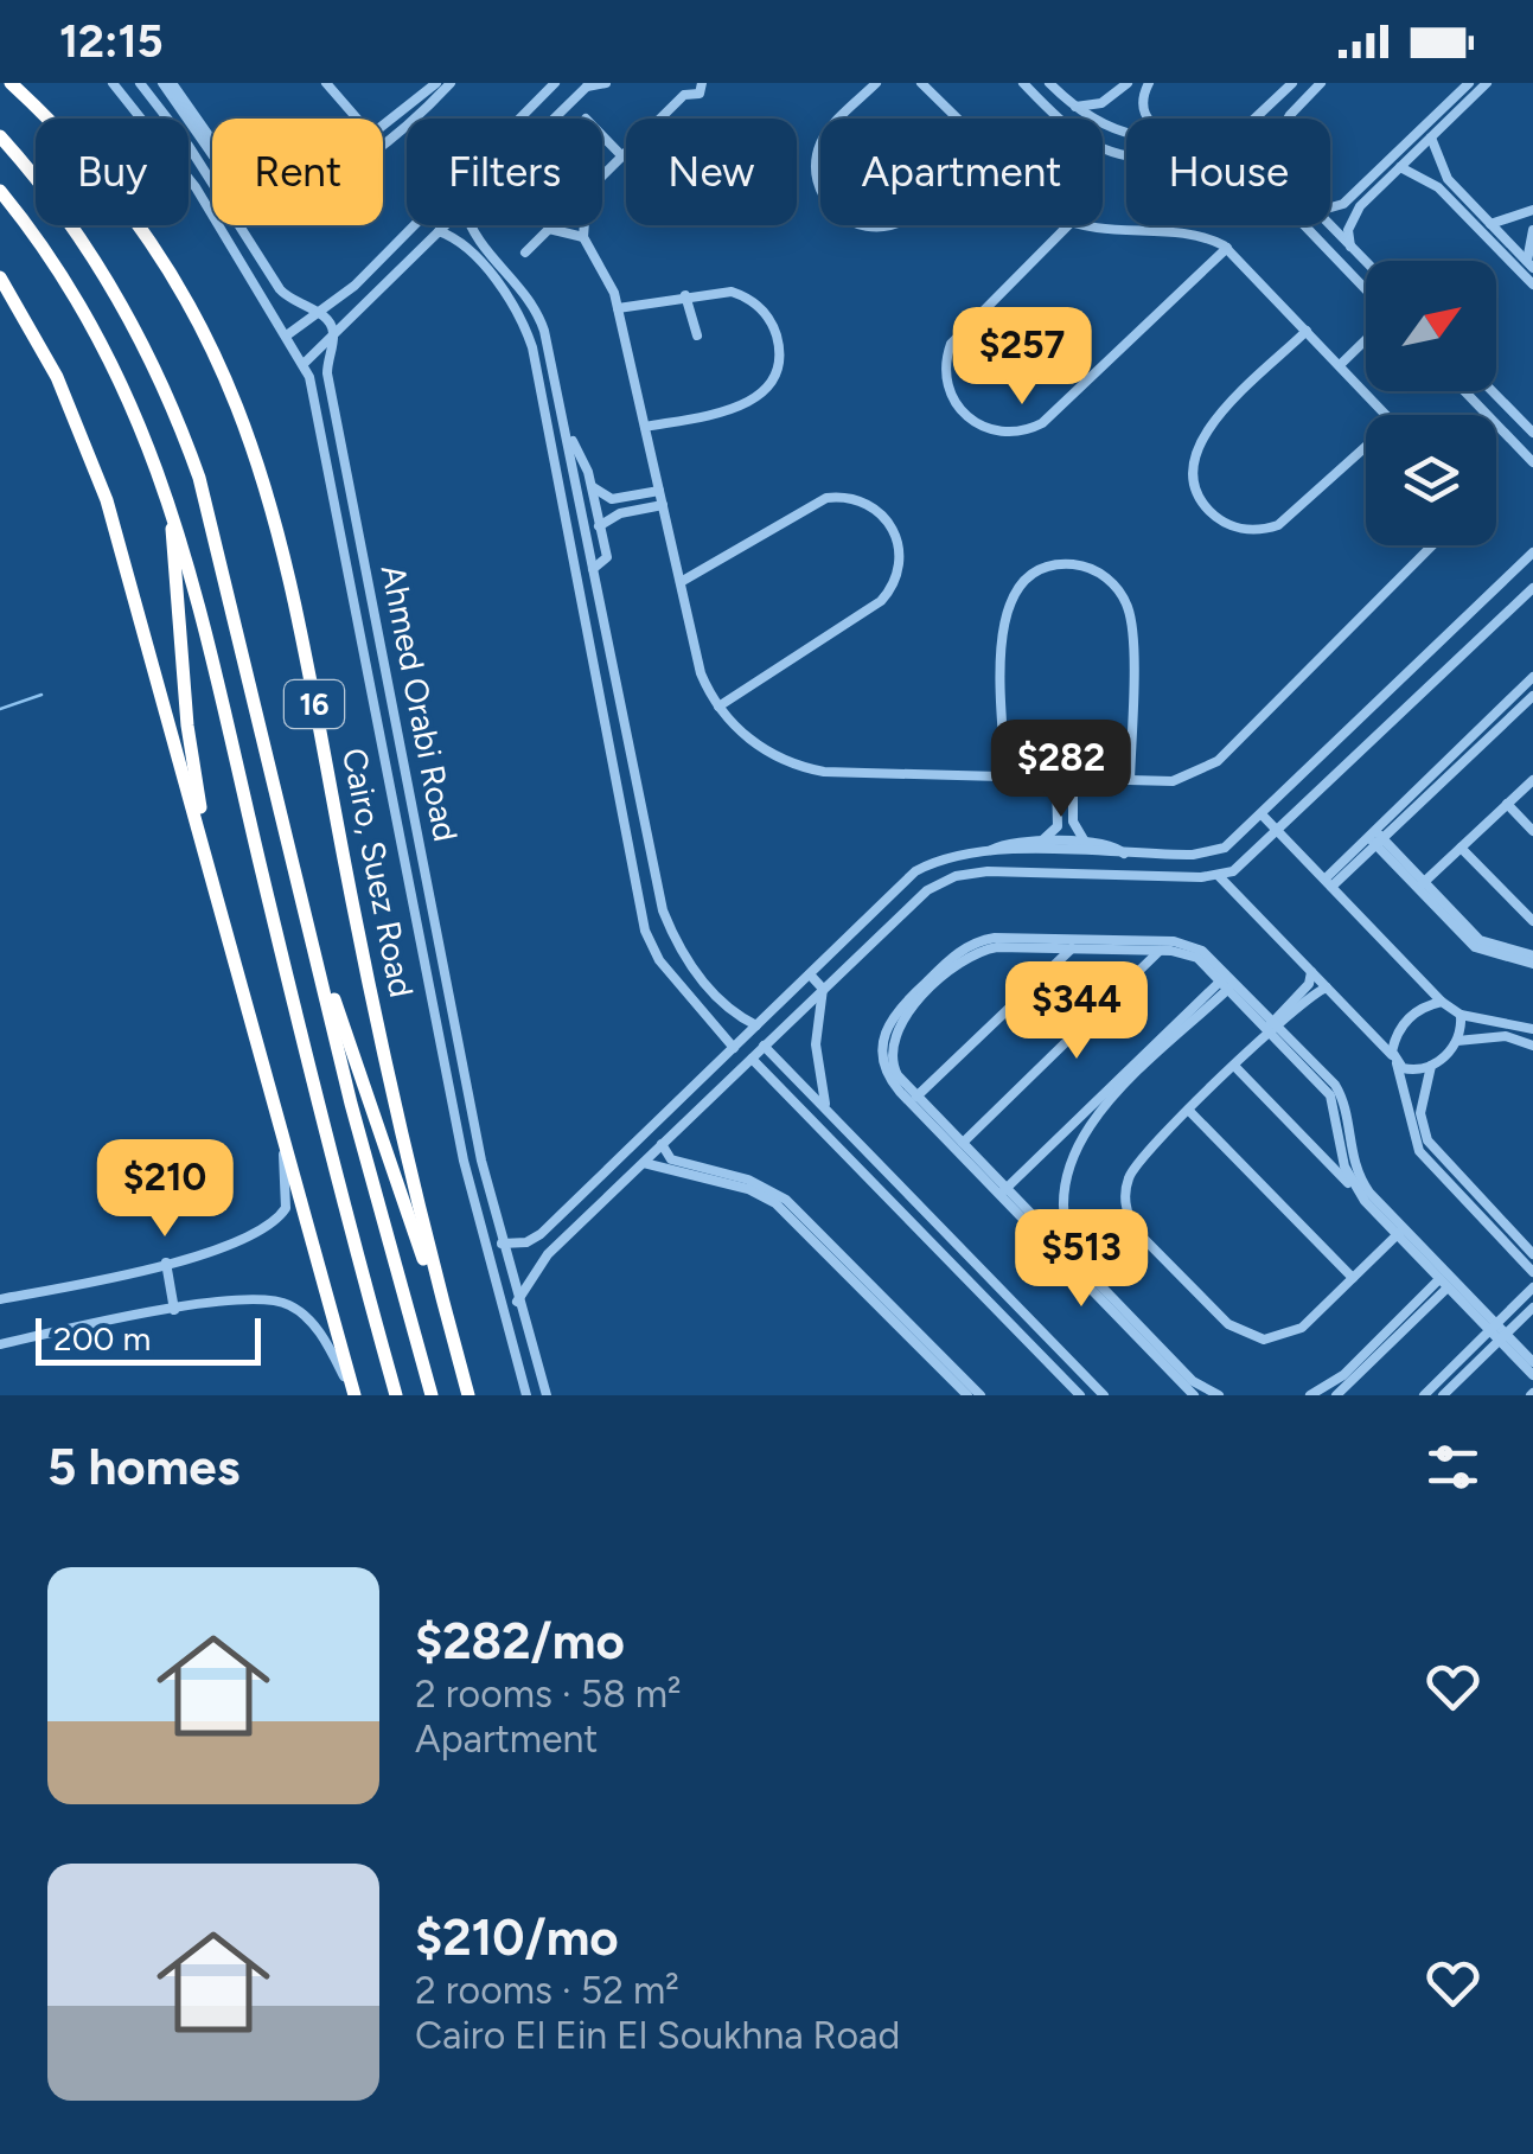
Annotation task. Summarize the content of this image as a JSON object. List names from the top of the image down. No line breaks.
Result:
{"streets":{"highway":["16","Cairo, Suez Road"],"street":["Ahmed Orabi Road"]},"scale_bar":"200 m","north":"top right","page":{"status":"12:15","chip":["Buy","Rent","Filters","New","Apartment","House"],"price":["$257","$282","$344","$210","$513"],"scale":"200 m","heading":"5 homes","list":[{"name":"$282/mo","note":"2 rooms · 58 m² · Apartment"},{"name":"$210/mo","note":"2 rooms · 52 m² · Cairo El Ein El Soukhna Road"}]}}
